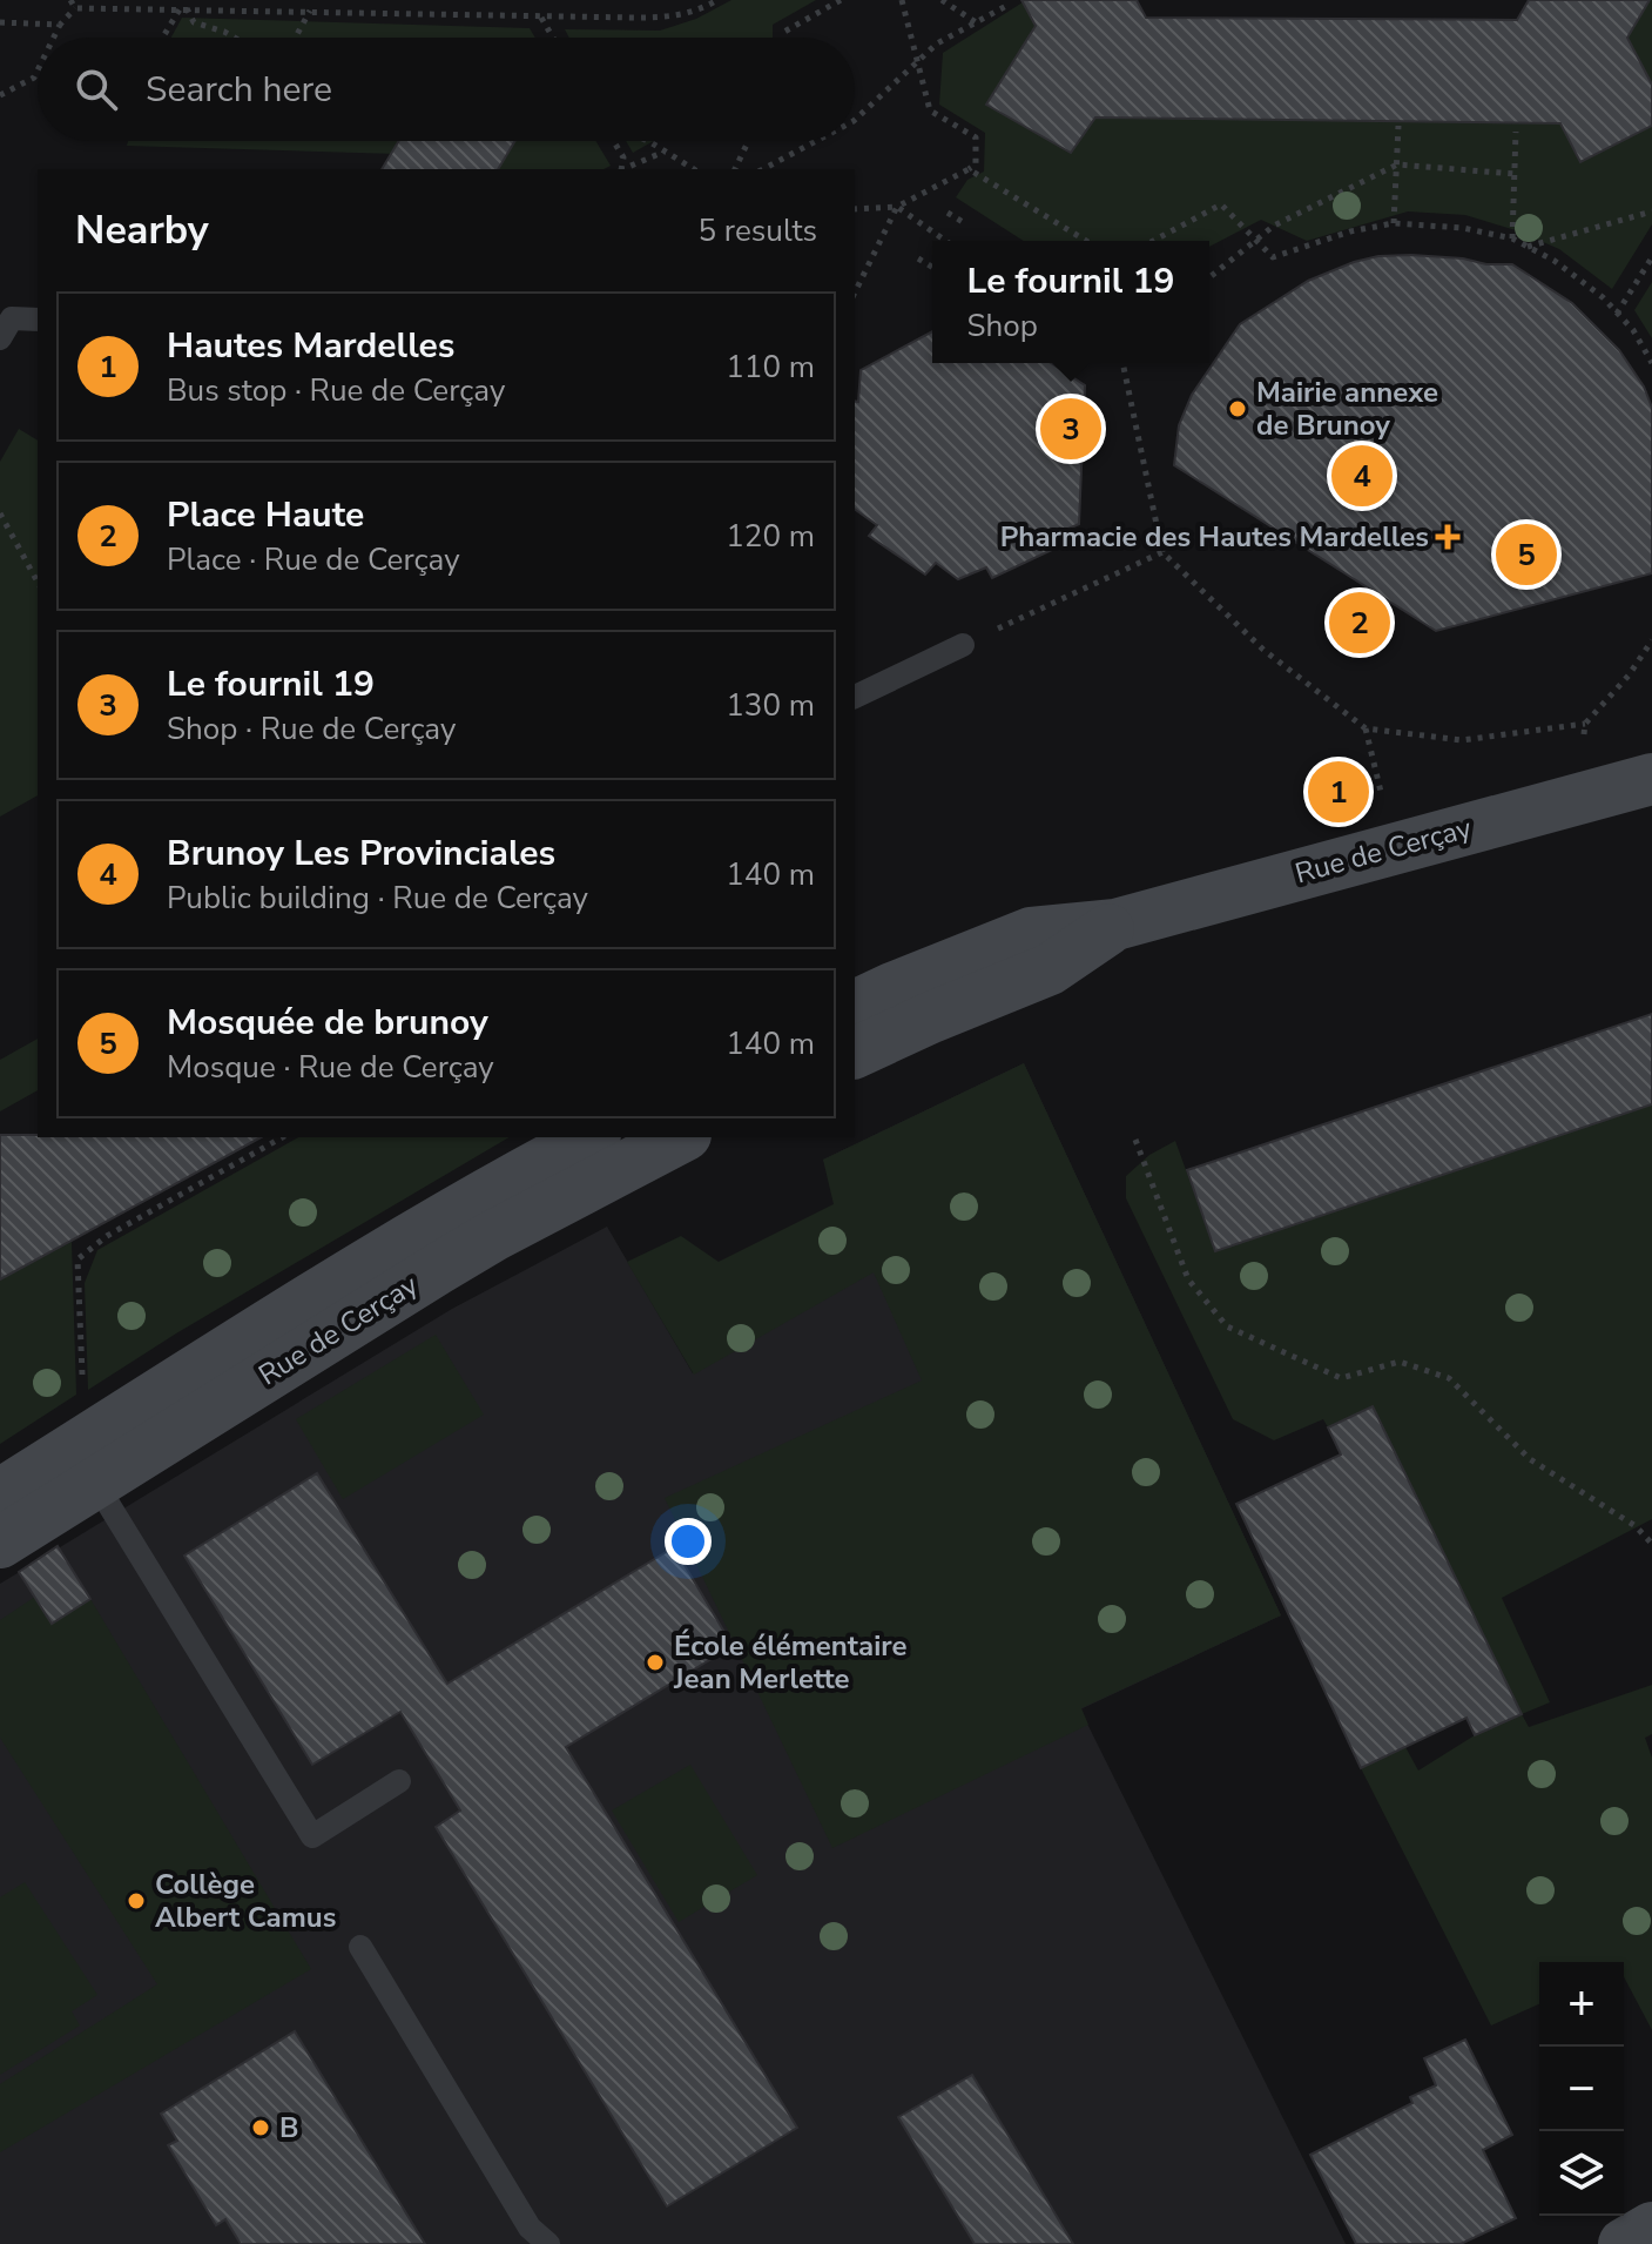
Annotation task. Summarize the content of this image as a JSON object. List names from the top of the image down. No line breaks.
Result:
{"streets":{"street":["Rue de Cerçay"]},"places":{"other":["Mairie annexe de Brunoy","École élémentaire Jean Merlette","Collège Albert Camus","B"],"health":["Pharmacie des Hautes Mardelles"]},"page":{"search":"Search here","heading":["Nearby","5 results"],"popup":["Le fournil 19","Shop"],"list":[{"mark":"1","name":"Hautes Mardelles","note":"Bus stop · Rue de Cerçay","value":"110 m"},{"mark":"2","name":"Place Haute","note":"Place · Rue de Cerçay","value":"120 m"},{"mark":"3","name":"Le fournil 19","note":"Shop · Rue de Cerçay","value":"130 m"},{"mark":"4","name":"Brunoy Les Provinciales","note":"Public building · Rue de Cerçay","value":"140 m"},{"mark":"5","name":"Mosquée de brunoy","note":"Mosque · Rue de Cerçay","value":"140 m"}],"pins":["3","4","5","2","1"],"map_buttons":["+","−"]}}
